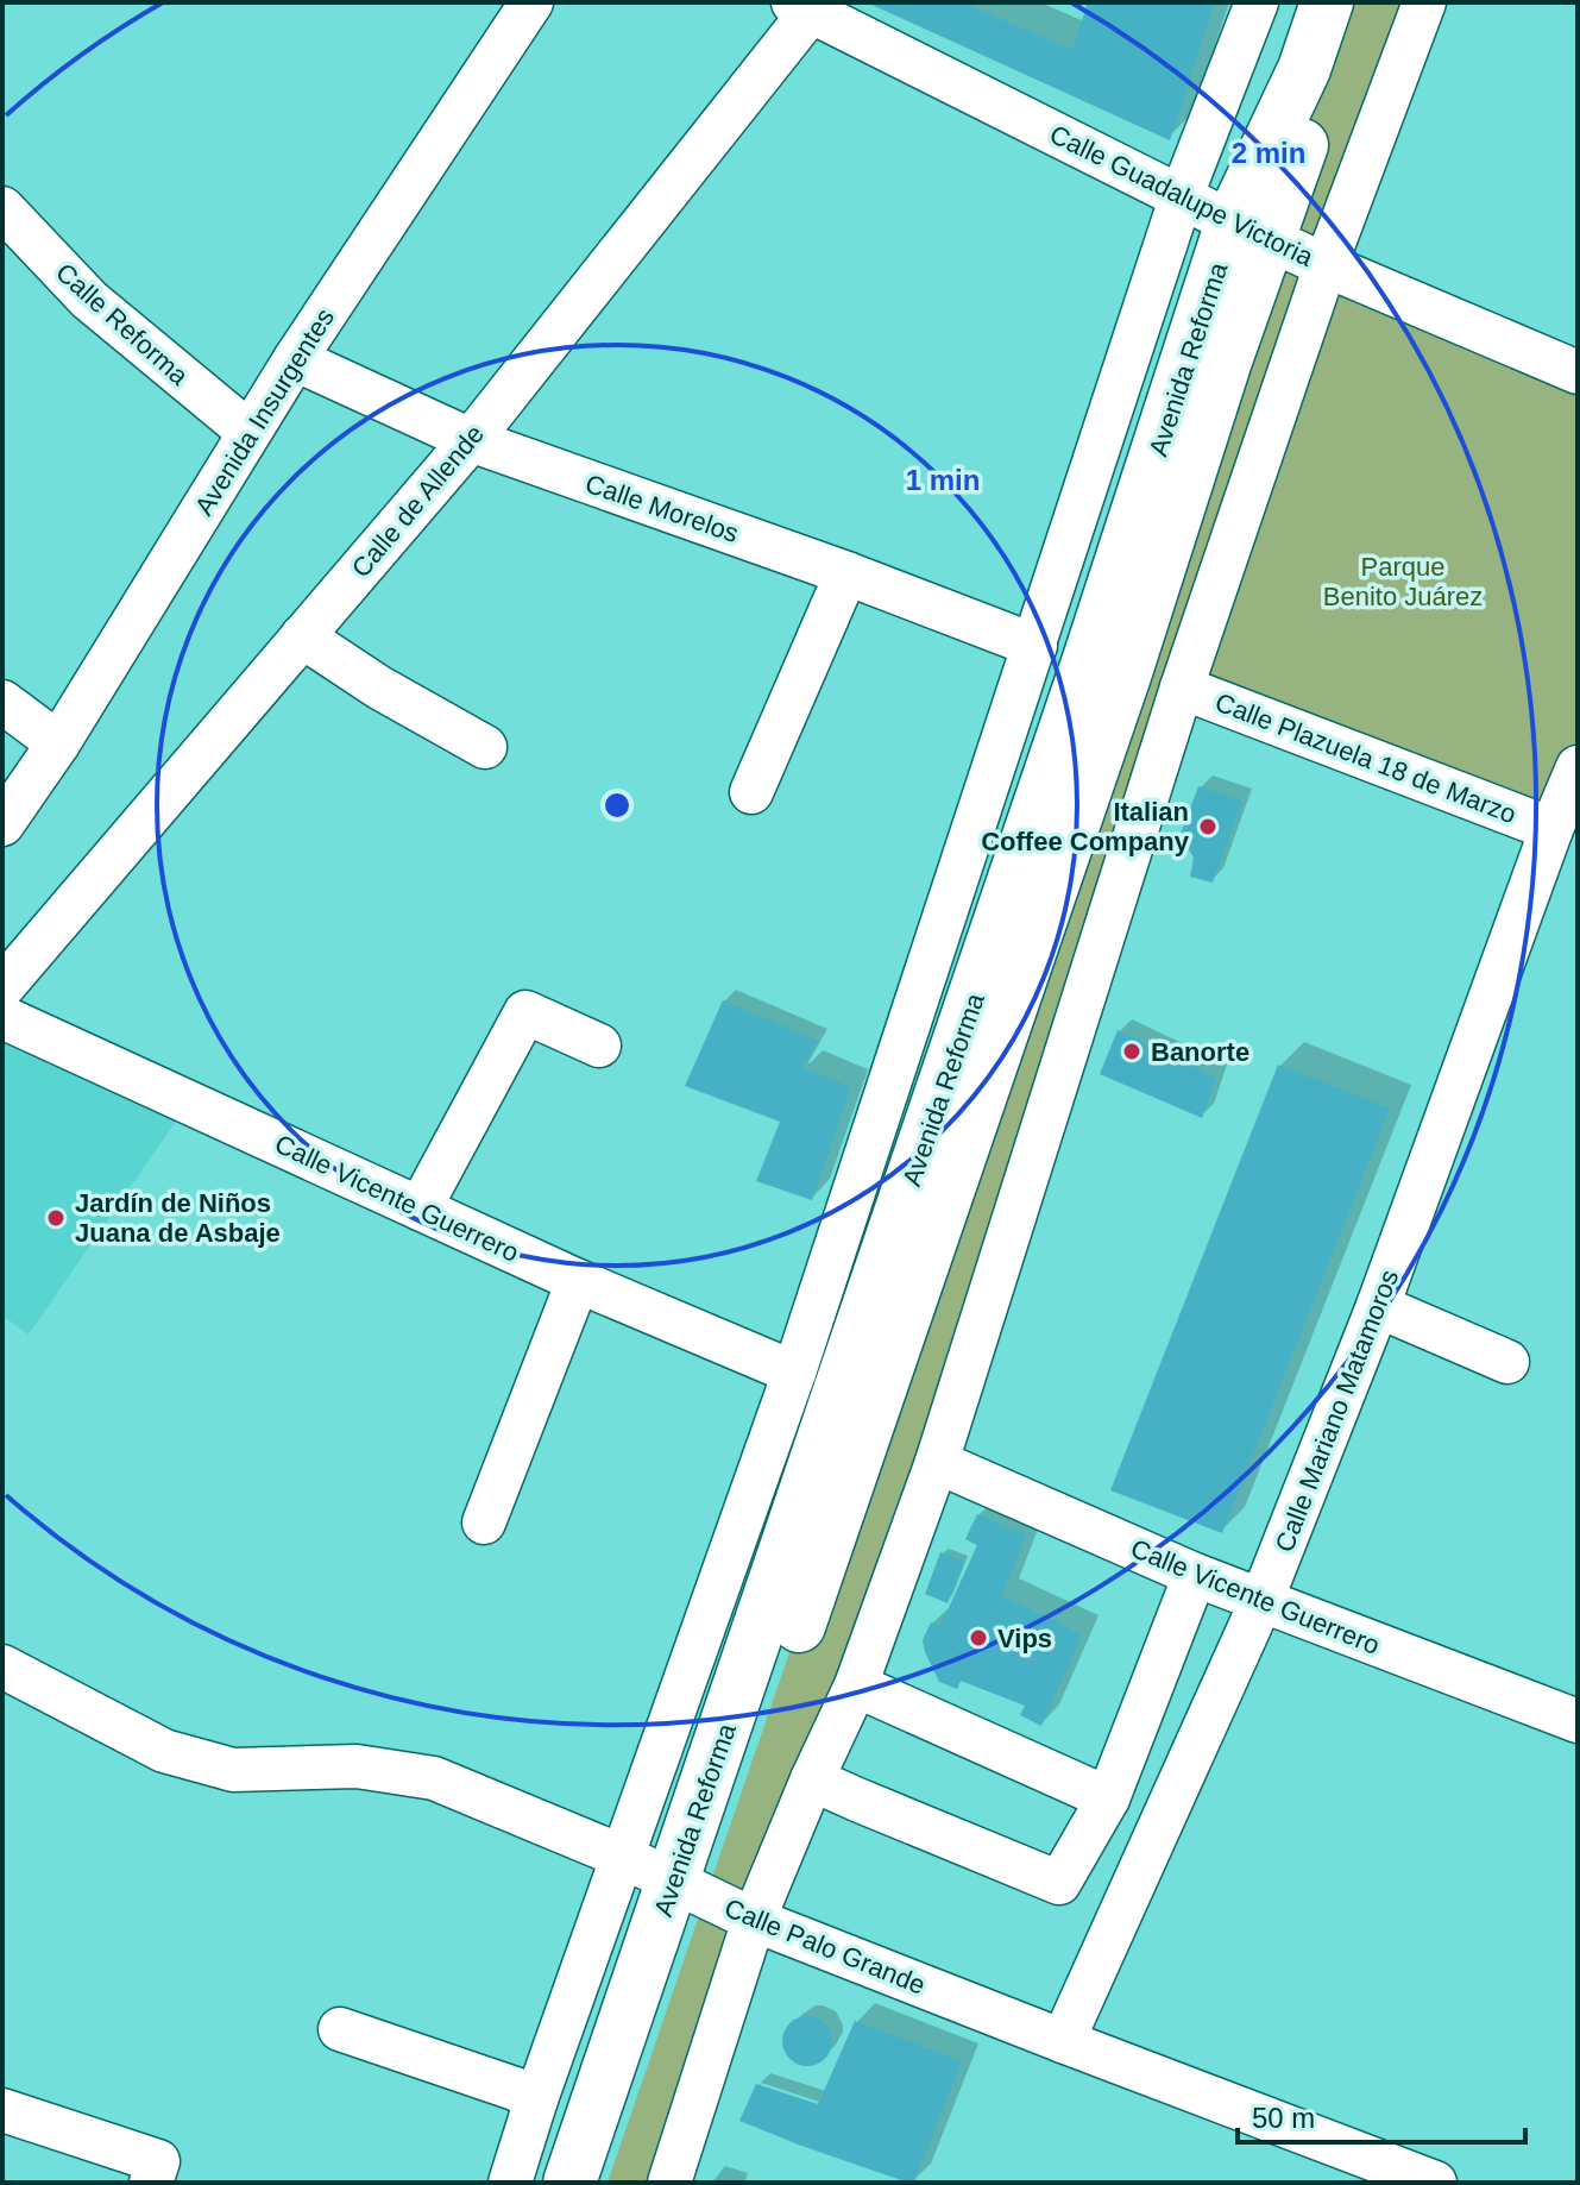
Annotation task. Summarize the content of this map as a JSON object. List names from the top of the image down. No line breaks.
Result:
{"streets":{"main road":["Avenida Reforma"],"street":["Calle Guadalupe Victoria","Calle Reforma","Avenida Insurgentes","Calle de Allende","Calle Morelos","Calle Plazuela 18 de Marzo","Calle Vicente Guerrero","Calle Mariano Matamoros","Calle Palo Grande"]},"crossings":[["Calle Guadalupe Victoria","Avenida Reforma"],["Calle Guadalupe Victoria","Calle de Allende"],["Calle Reforma","Avenida Insurgentes"],["Avenida Reforma","Calle Palo Grande"],["Avenida Insurgentes","Calle Morelos"],["Calle de Allende","Calle Morelos"],["Calle Plazuela 18 de Marzo","Calle Mariano Matamoros"],["Calle Vicente Guerrero","Calle Mariano Matamoros"],["Calle Mariano Matamoros","Calle Palo Grande"]],"parks":["Parque Benito Juárez"],"places":["Italian Coffee Company","Banorte","Jardín de Niños Juana de Asbaje","Vips"],"scale_bar":"50 m","rings":["2 min","1 min"]}
